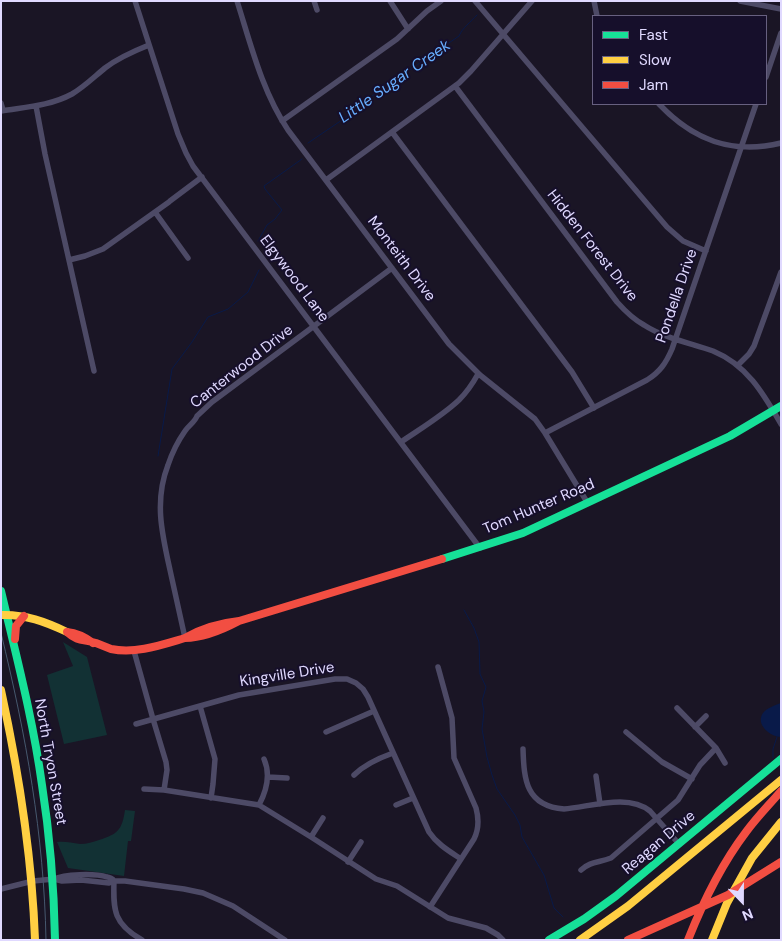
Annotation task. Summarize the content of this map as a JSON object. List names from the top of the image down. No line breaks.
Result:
{"streets":{"main road":["Tom Hunter Road","North Tryon Street","Reagan Drive"],"street":["Hidden Forest Drive","Monteith Drive","Elgywood Lane","Pondella Drive","Canterwood Drive","Kingville Drive"]},"crossings":[["Hidden Forest Drive","Pondella Drive"],["Hidden Forest Drive","Tom Hunter Road"],["Monteith Drive","Pondella Drive"],["Monteith Drive","Canterwood Drive"],["Monteith Drive","Tom Hunter Road"],["Elgywood Lane","Canterwood Drive"],["Elgywood Lane","Tom Hunter Road"],["Canterwood Drive","Tom Hunter Road"],["Tom Hunter Road","North Tryon Street"]],"water":["Little Sugar Creek"],"legend":["Fast","Slow","Jam"],"north":"bottom"}
